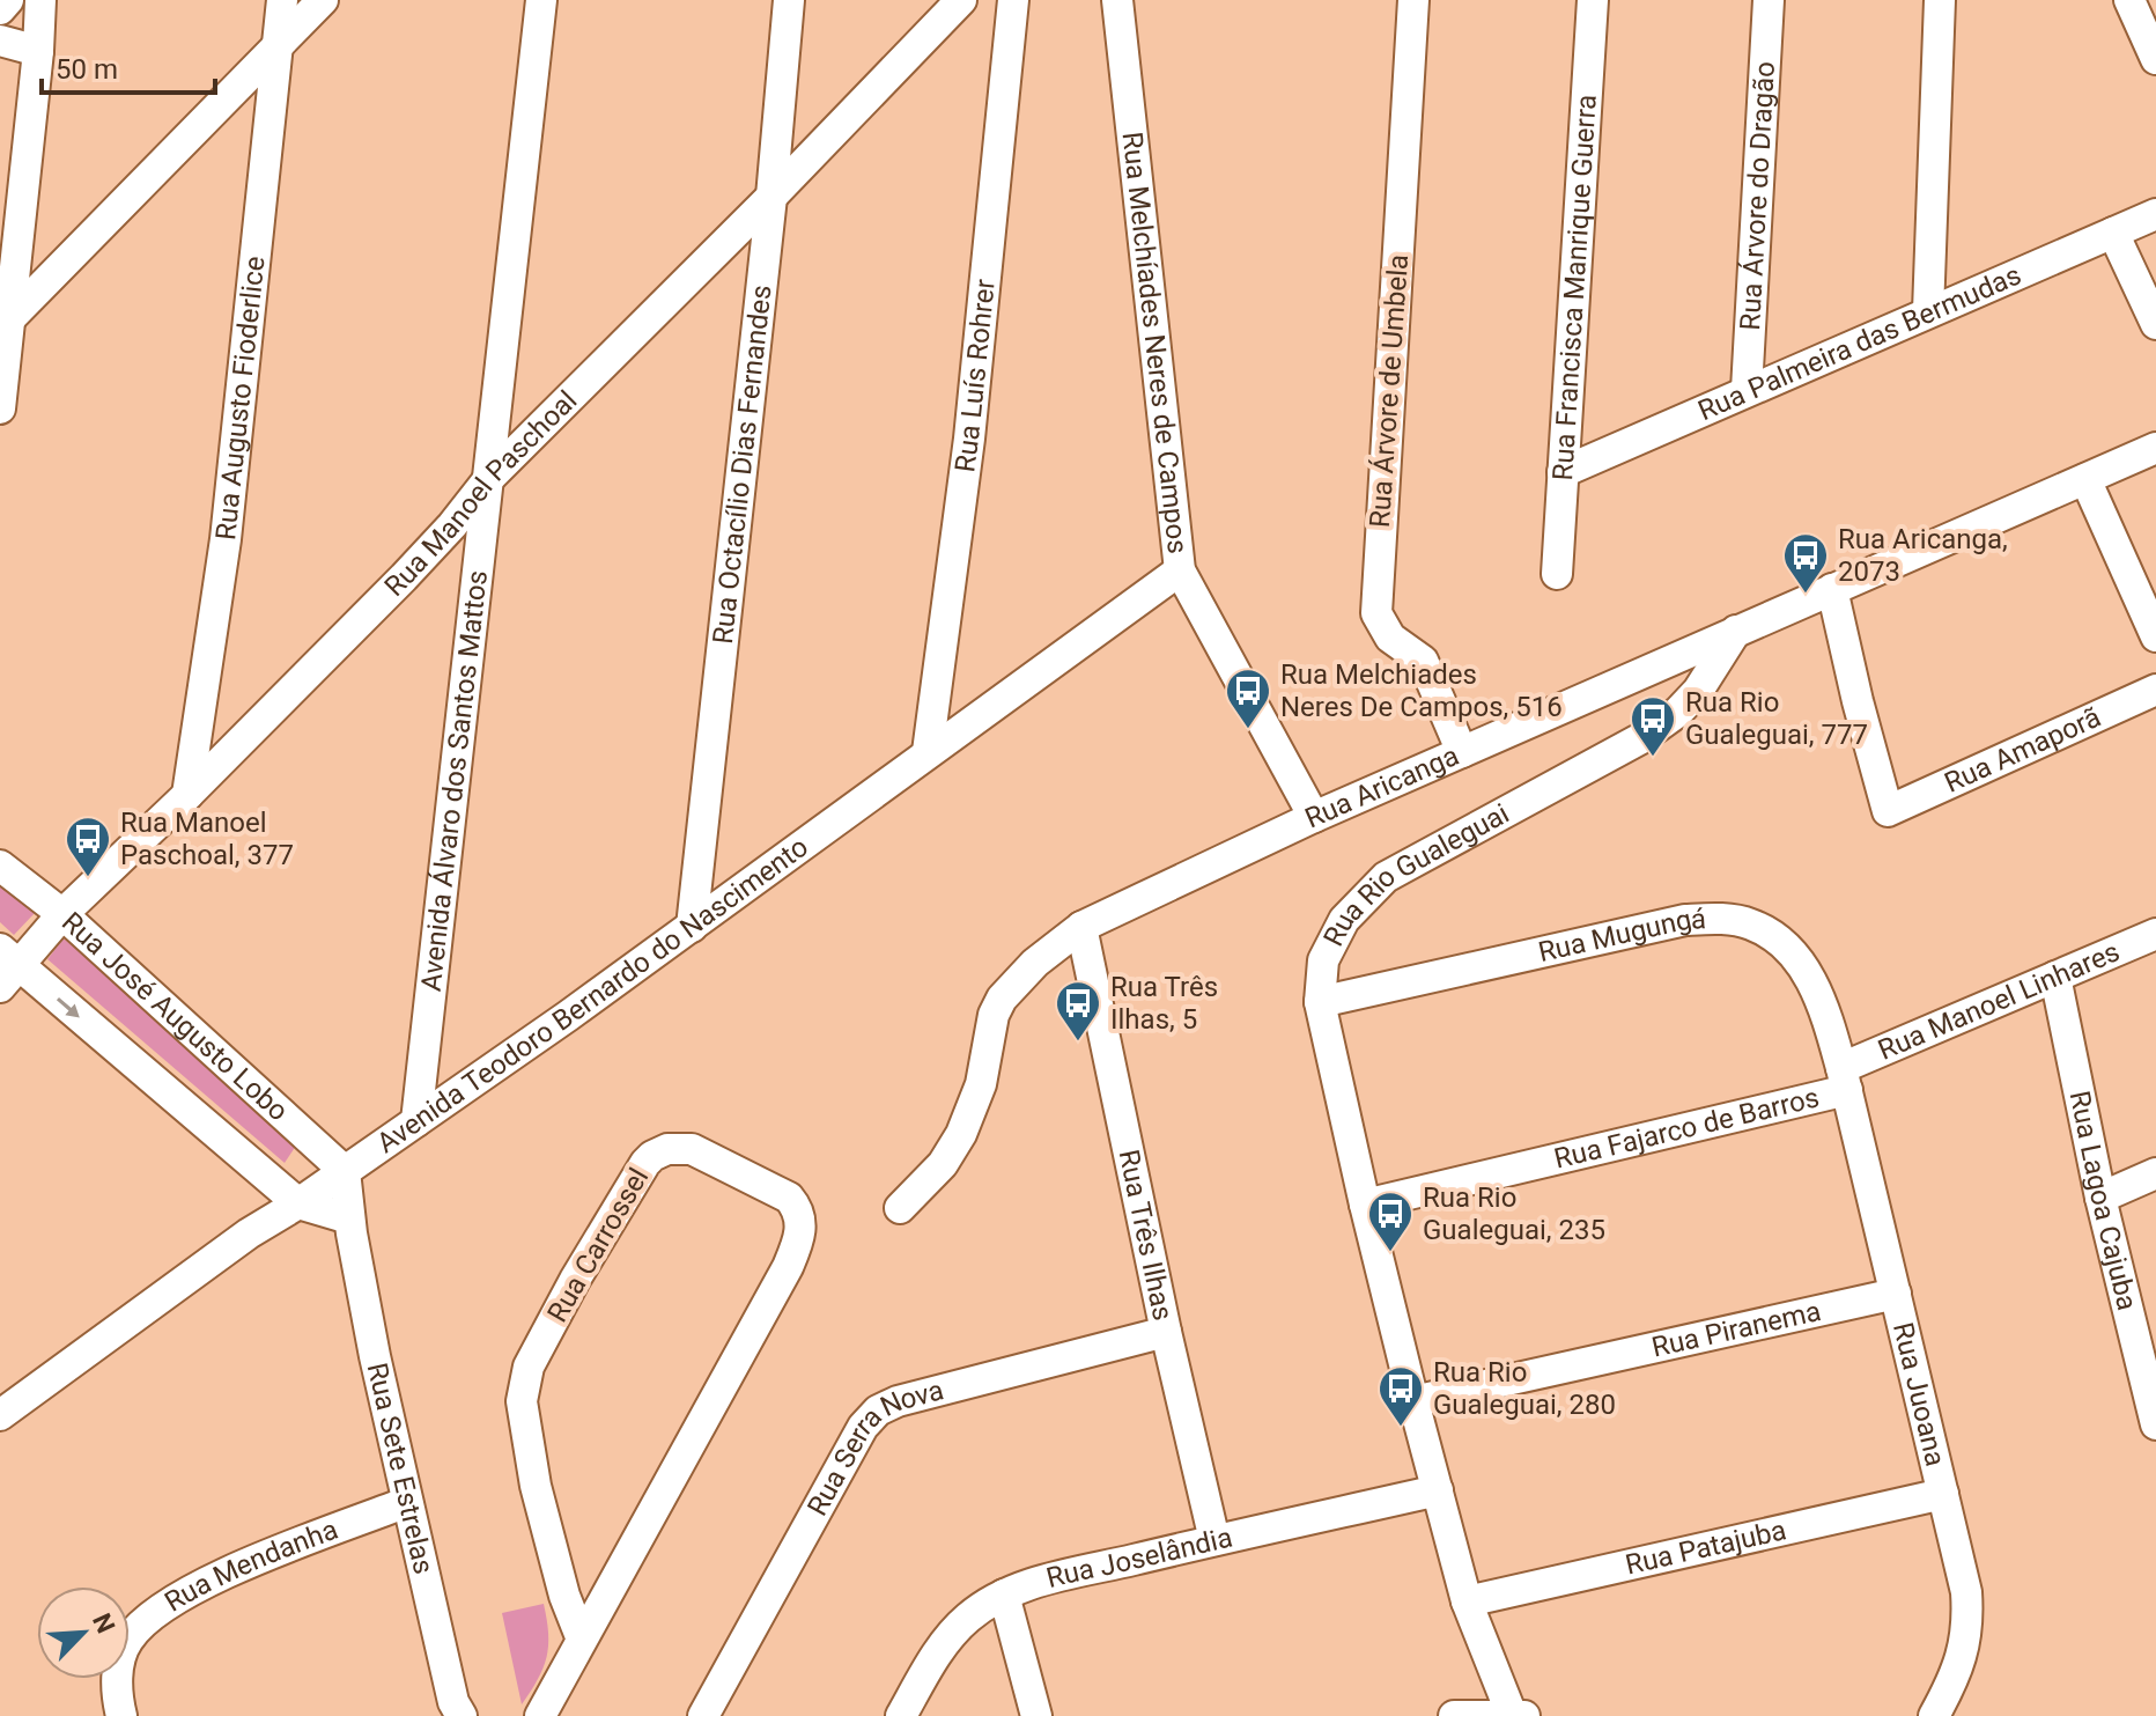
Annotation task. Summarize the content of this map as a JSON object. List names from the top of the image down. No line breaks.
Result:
{"streets":{"street":["Rua Árvore do Dragão","Rua Francisca Manrique Guerra","Rua Melchíades Neres de Campos","Rua Palmeira das Bermudas","Rua Luís Rohrer","Rua Árvore de Umbela","Rua Augusto Fioderlice","Rua Octacílio Dias Fernandes","Rua Manoel Paschoal","Rua Amaporã","Avenida Álvaro dos Santos Mattos","Rua Aricanga","Rua Rio Gualeguai","Rua Mugungá","Avenida Teodoro Bernardo do Nascimento","Rua Manoel Linhares","Rua José Augusto Lobo","Rua Fajarco de Barros","Rua Lagoa Cajuba","Rua Três Ilhas","Rua Carrossel","Rua Piranema","Rua Juoana","Rua Serra Nova","Rua Sete Estrelas","Rua Patajuba","Rua Joselândia","Rua Mendanha"]},"crossings":[["Rua Árvore do Dragão","Rua Palmeira das Bermudas"],["Rua Francisca Manrique Guerra","Rua Palmeira das Bermudas"],["Rua Melchíades Neres de Campos","Rua Aricanga"],["Rua Melchíades Neres de Campos","Avenida Teodoro Bernardo do Nascimento"],["Rua Luís Rohrer","Avenida Teodoro Bernardo do Nascimento"],["Rua Árvore de Umbela","Rua Aricanga"],["Rua Augusto Fioderlice","Rua Manoel Paschoal"],["Rua Octacílio Dias Fernandes","Rua Manoel Paschoal"],["Rua Octacílio Dias Fernandes","Avenida Teodoro Bernardo do Nascimento"],["Rua Manoel Paschoal","Avenida Álvaro dos Santos Mattos"],["Rua Manoel Paschoal","Rua José Augusto Lobo"],["Rua Amaporã","Rua Aricanga"],["Avenida Álvaro dos Santos Mattos","Avenida Teodoro Bernardo do Nascimento"],["Rua Aricanga","Rua Rio Gualeguai"],["Rua Aricanga","Rua Três Ilhas"],["Rua Rio Gualeguai","Rua Mugungá"],["Rua Rio Gualeguai","Rua Fajarco de Barros"],["Rua Rio Gualeguai","Rua Piranema"],["Rua Rio Gualeguai","Rua Patajuba"],["Rua Rio Gualeguai","Rua Joselândia"],["Rua Mugungá","Rua Manoel Linhares"],["Rua Mugungá","Rua Fajarco de Barros"],["Rua Mugungá","Rua Juoana"],["Avenida Teodoro Bernardo do Nascimento","Rua José Augusto Lobo"],["Avenida Teodoro Bernardo do Nascimento","Rua Sete Estrelas"],["Rua Manoel Linhares","Rua Fajarco de Barros"],["Rua Manoel Linhares","Rua Lagoa Cajuba"],["Rua Manoel Linhares","Rua Juoana"],["Rua José Augusto Lobo","Rua Sete Estrelas"],["Rua Fajarco de Barros","Rua Juoana"],["Rua Três Ilhas","Rua Serra Nova"],["Rua Três Ilhas","Rua Joselândia"],["Rua Piranema","Rua Juoana"],["Rua Juoana","Rua Patajuba"],["Rua Sete Estrelas","Rua Mendanha"]],"places":{"bus stop":["Rua Aricanga, 2073","Rua Melchiades Neres De Campos, 516","Rua Rio Gualeguai, 777","Rua Manoel Paschoal, 377","Rua Três Ilhas, 5","Rua Rio Gualeguai, 235","Rua Rio Gualeguai, 280"]},"scale_bar":"50 m","north":"top right"}
